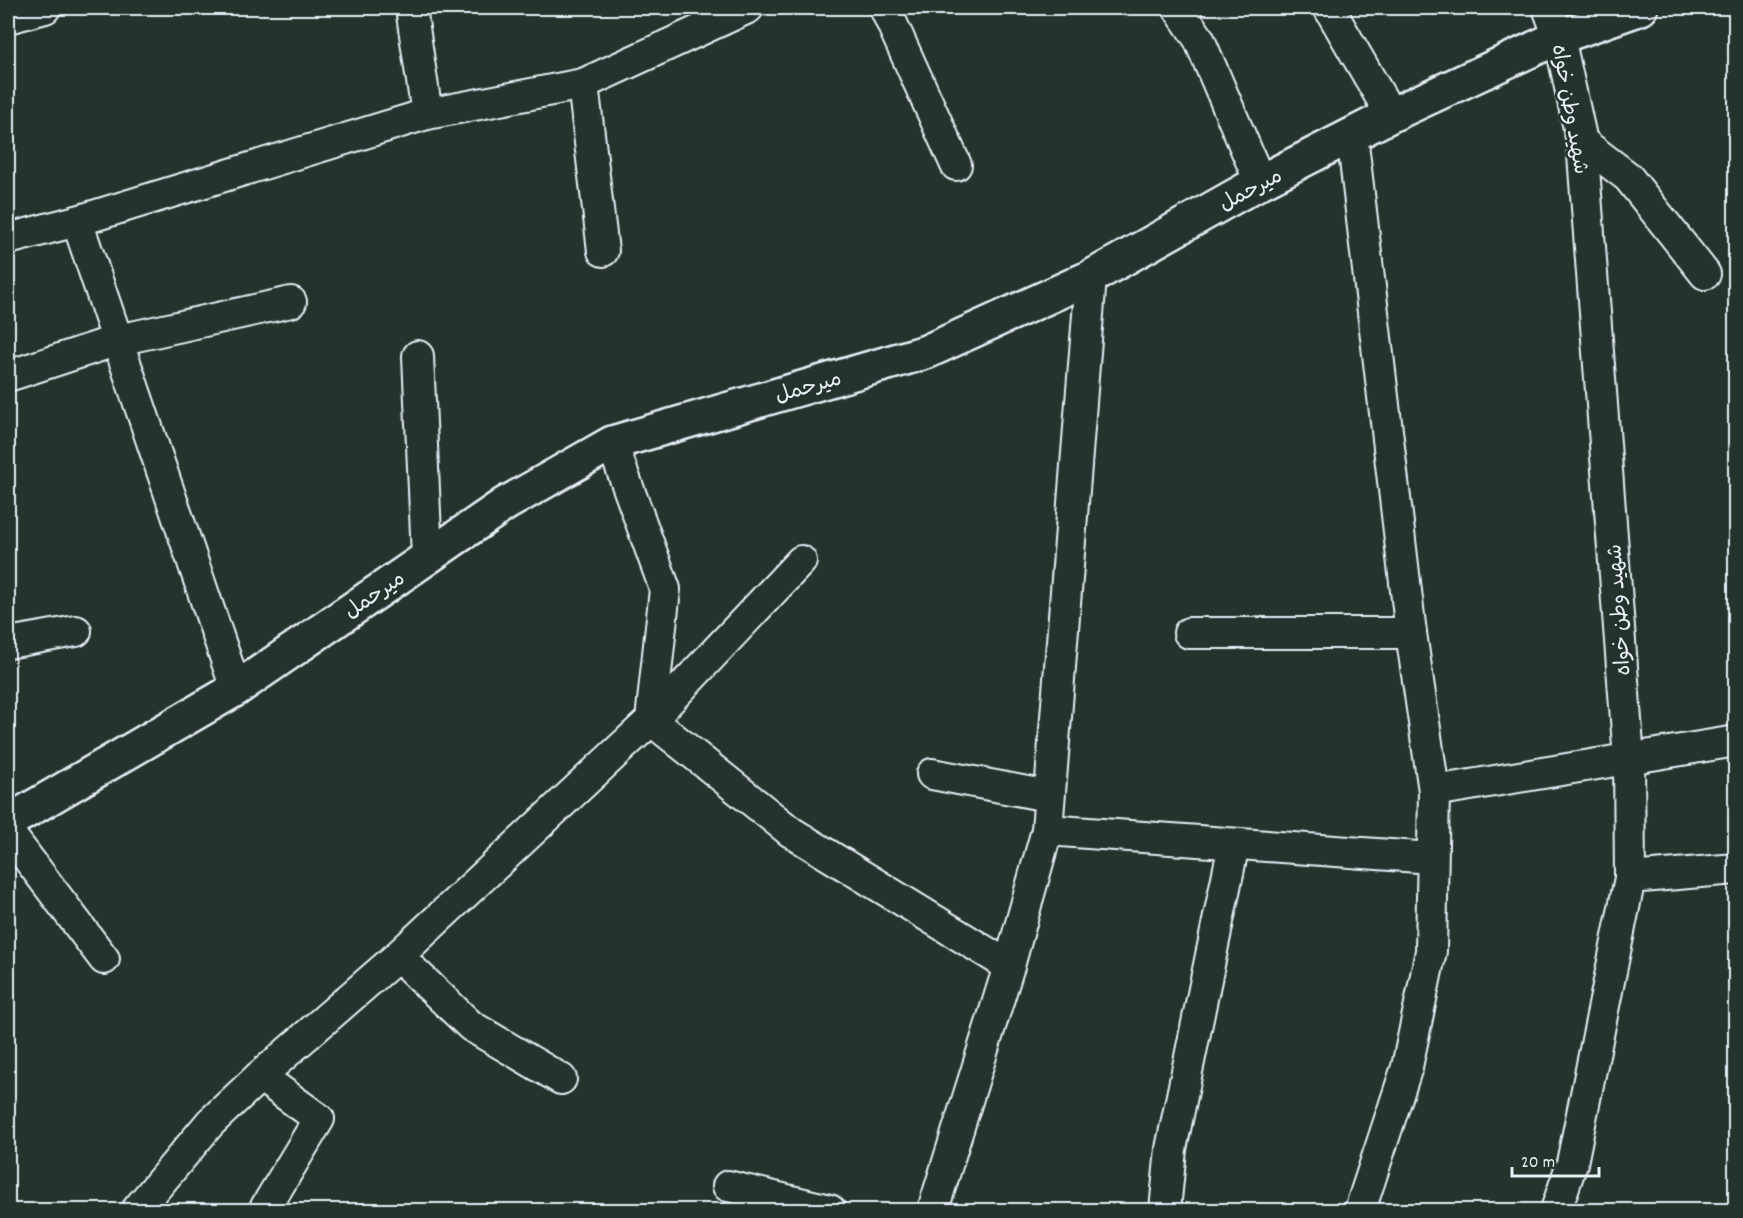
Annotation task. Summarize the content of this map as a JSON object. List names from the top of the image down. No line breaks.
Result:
{"streets":{"street":["شهید وطن خواه","میرحمل"]},"crossings":[["شهید وطن خواه","میرحمل"]],"scale_bar":"20 m"}
